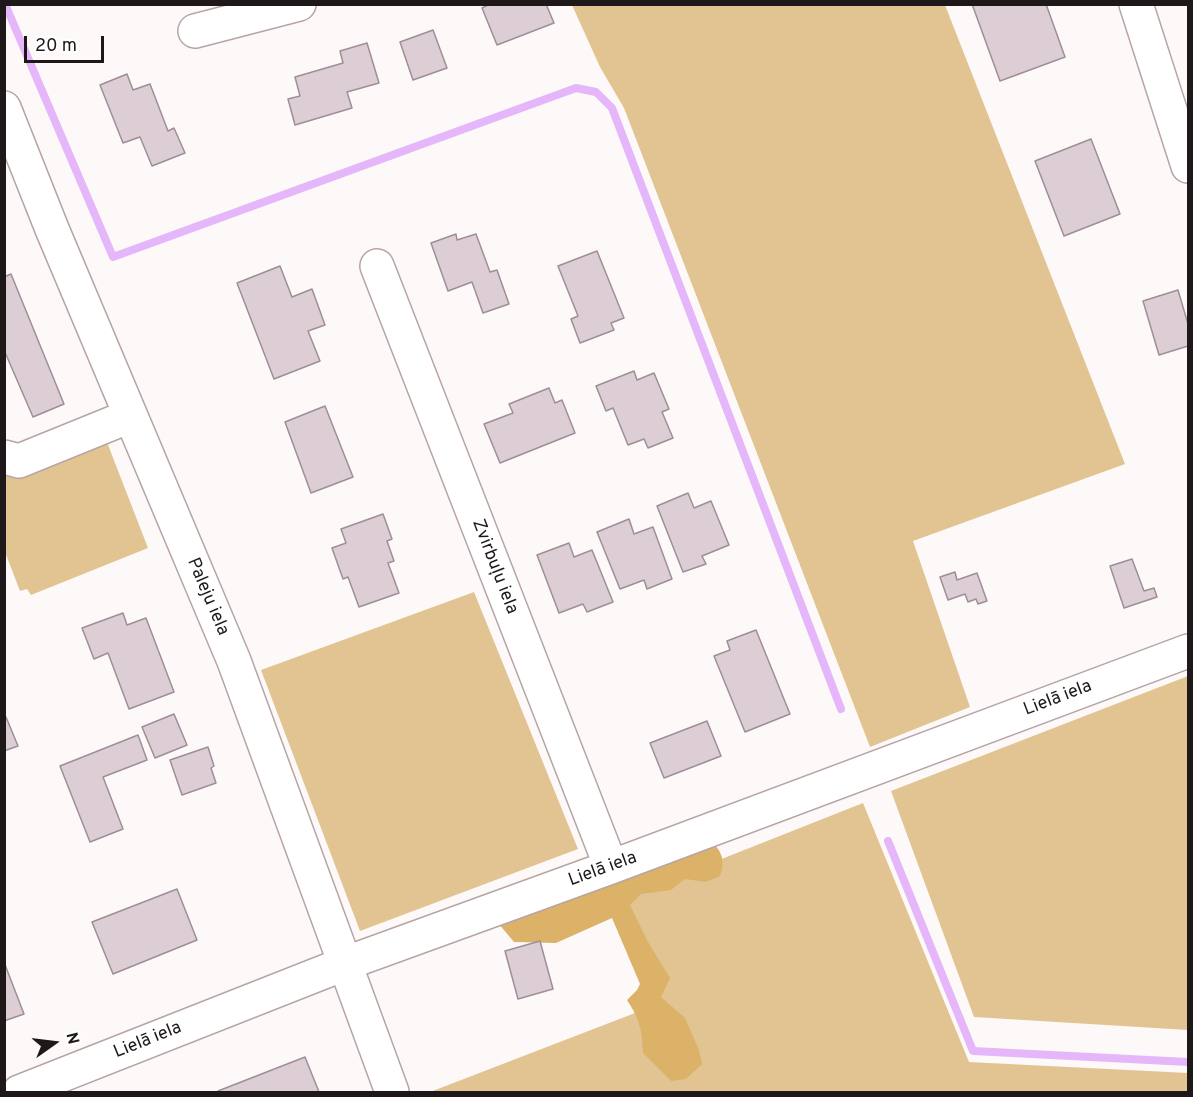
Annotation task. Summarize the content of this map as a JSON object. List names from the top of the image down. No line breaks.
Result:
{"streets":{"street":["Zvirbuļu iela","Paleju iela","Lielā iela"]},"crossings":[["Zvirbuļu iela","Lielā iela"],["Paleju iela","Lielā iela"]],"scale_bar":"20 m","north":"right"}
